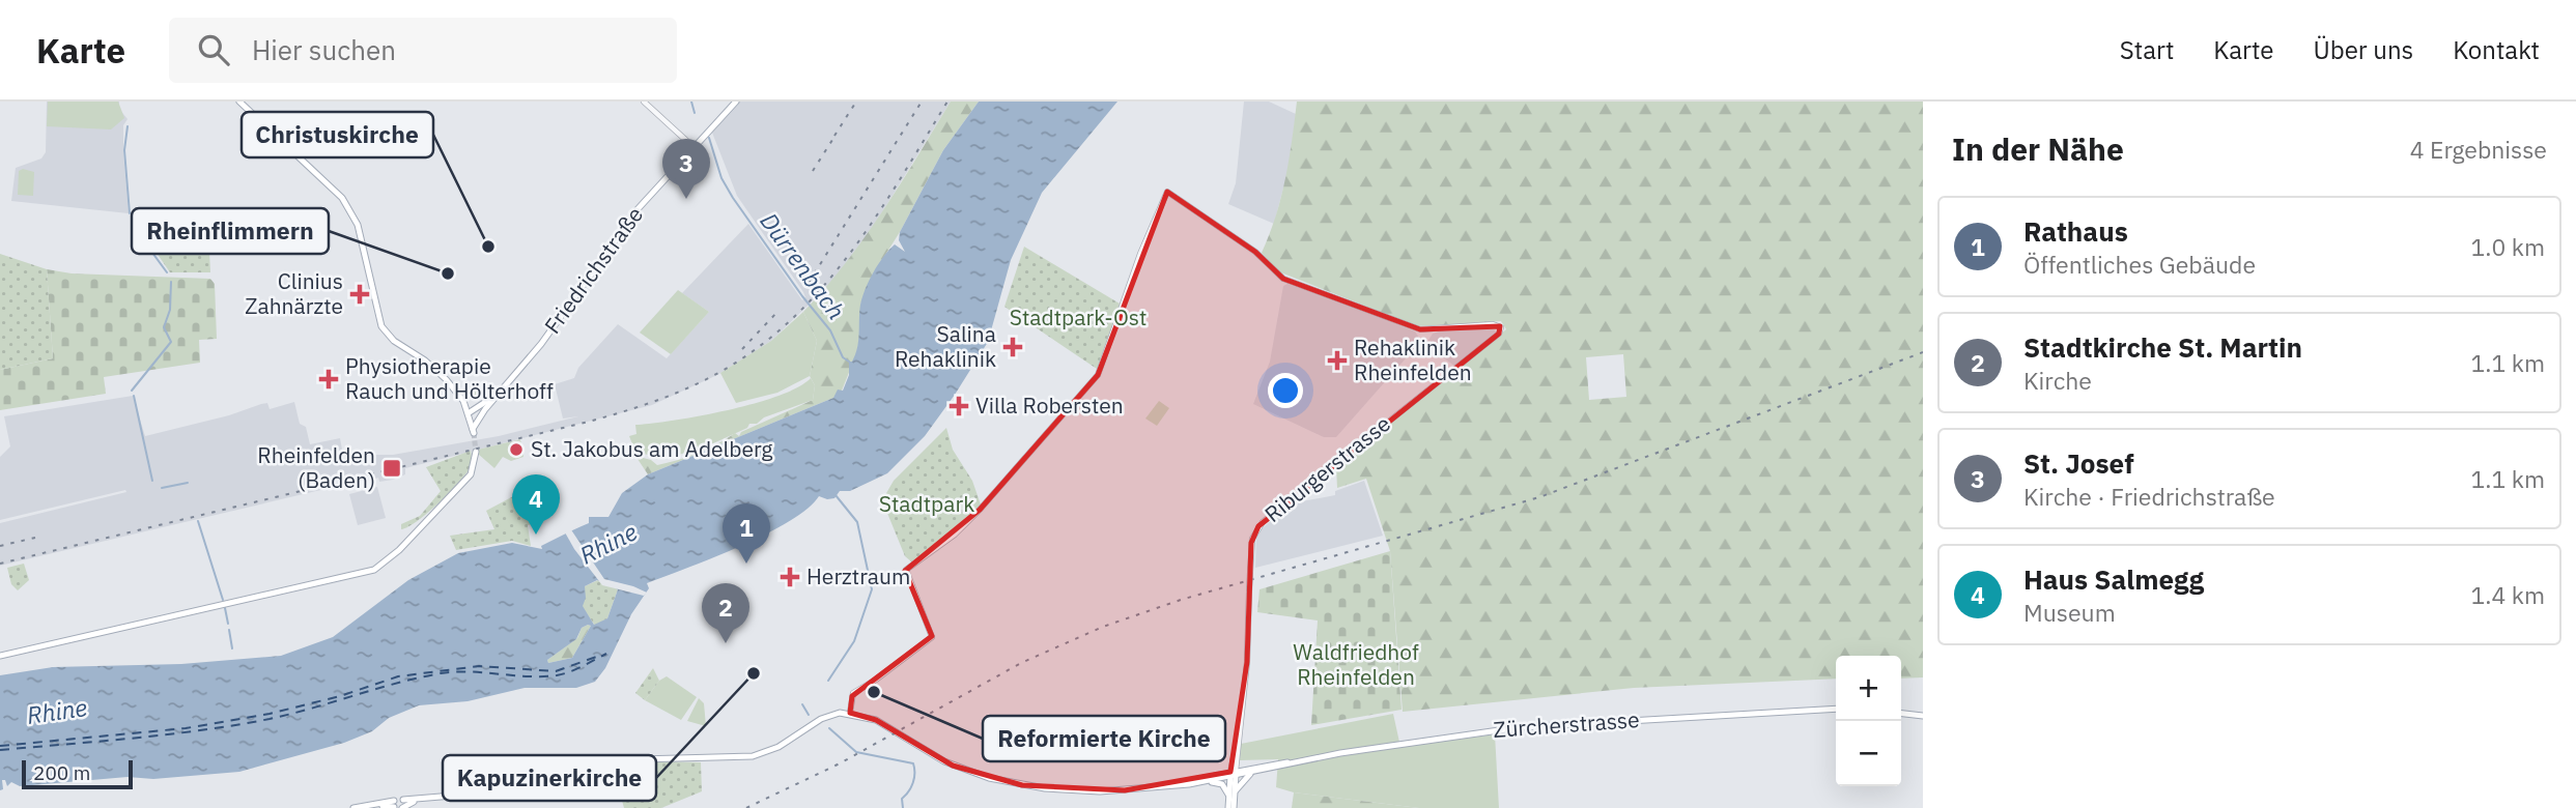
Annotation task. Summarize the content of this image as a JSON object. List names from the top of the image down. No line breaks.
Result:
{"streets":{"main road":["Friedrichstraße","Riburgerstrasse","Zürcherstrasse"]},"crossings":[["Riburgerstrasse","Zürcherstrasse"]],"water":["Dürrenbach","Rhine"],"parks":["Stadtpark-Ost","Stadtpark","Waldfriedhof Rheinfelden"],"places":{"other":["Christuskirche","Rheinflimmern","St. Jakobus am Adelberg","Kapuzinerkirche","Reformierte Kirche"],"health":["Clinius Zahnärzte","Salina Rehaklinik","Rehaklinik Rheinfelden","Physiotherapie Rauch und Hölterhoff","Villa Robersten","Herztraum"],"transit":["Rheinfelden (Baden)"]},"scale_bar":"200 m","page":{"header":"Karte","search":"Hier suchen","nav":["Start","Karte","Über uns","Kontakt"],"heading":["In der Nähe","4 Ergebnisse"],"pins":["3","4","1","2"],"list":[{"mark":"1","name":"Rathaus","note":"Öffentliches Gebäude","value":"1.0 km"},{"mark":"2","name":"Stadtkirche St. Martin","note":"Kirche","value":"1.1 km"},{"mark":"3","name":"St. Josef","note":"Kirche · Friedrichstraße","value":"1.1 km"},{"mark":"4","name":"Haus Salmegg","note":"Museum","value":"1.4 km"}],"map_buttons":["+","−"],"scale":"200 m"}}
